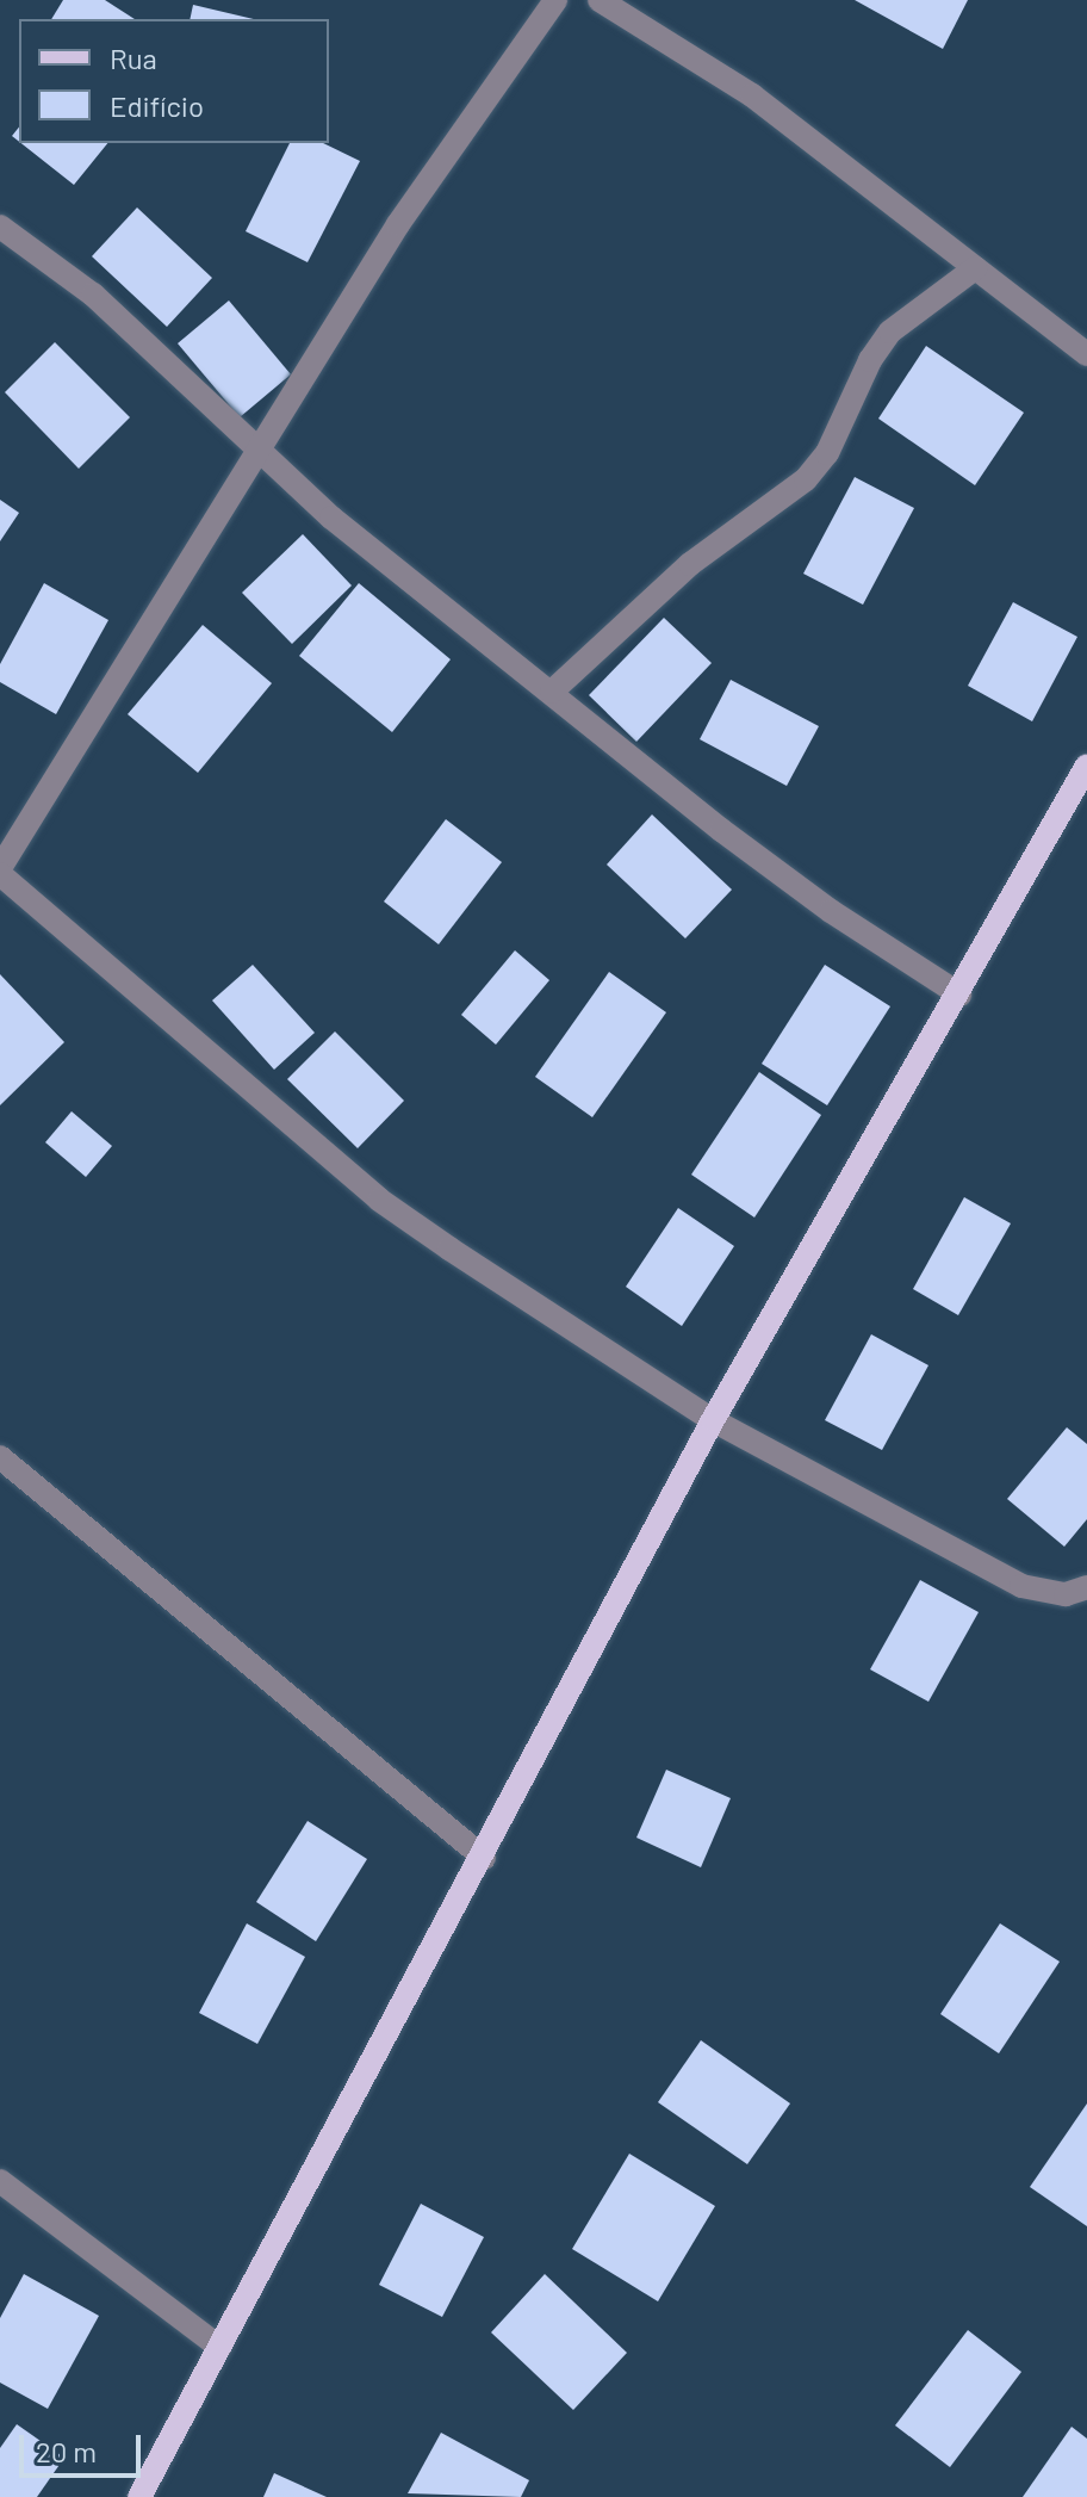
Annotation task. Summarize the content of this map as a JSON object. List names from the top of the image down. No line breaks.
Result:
{"legend":["Rua","Edifício"],"scale_bar":"20 m"}
